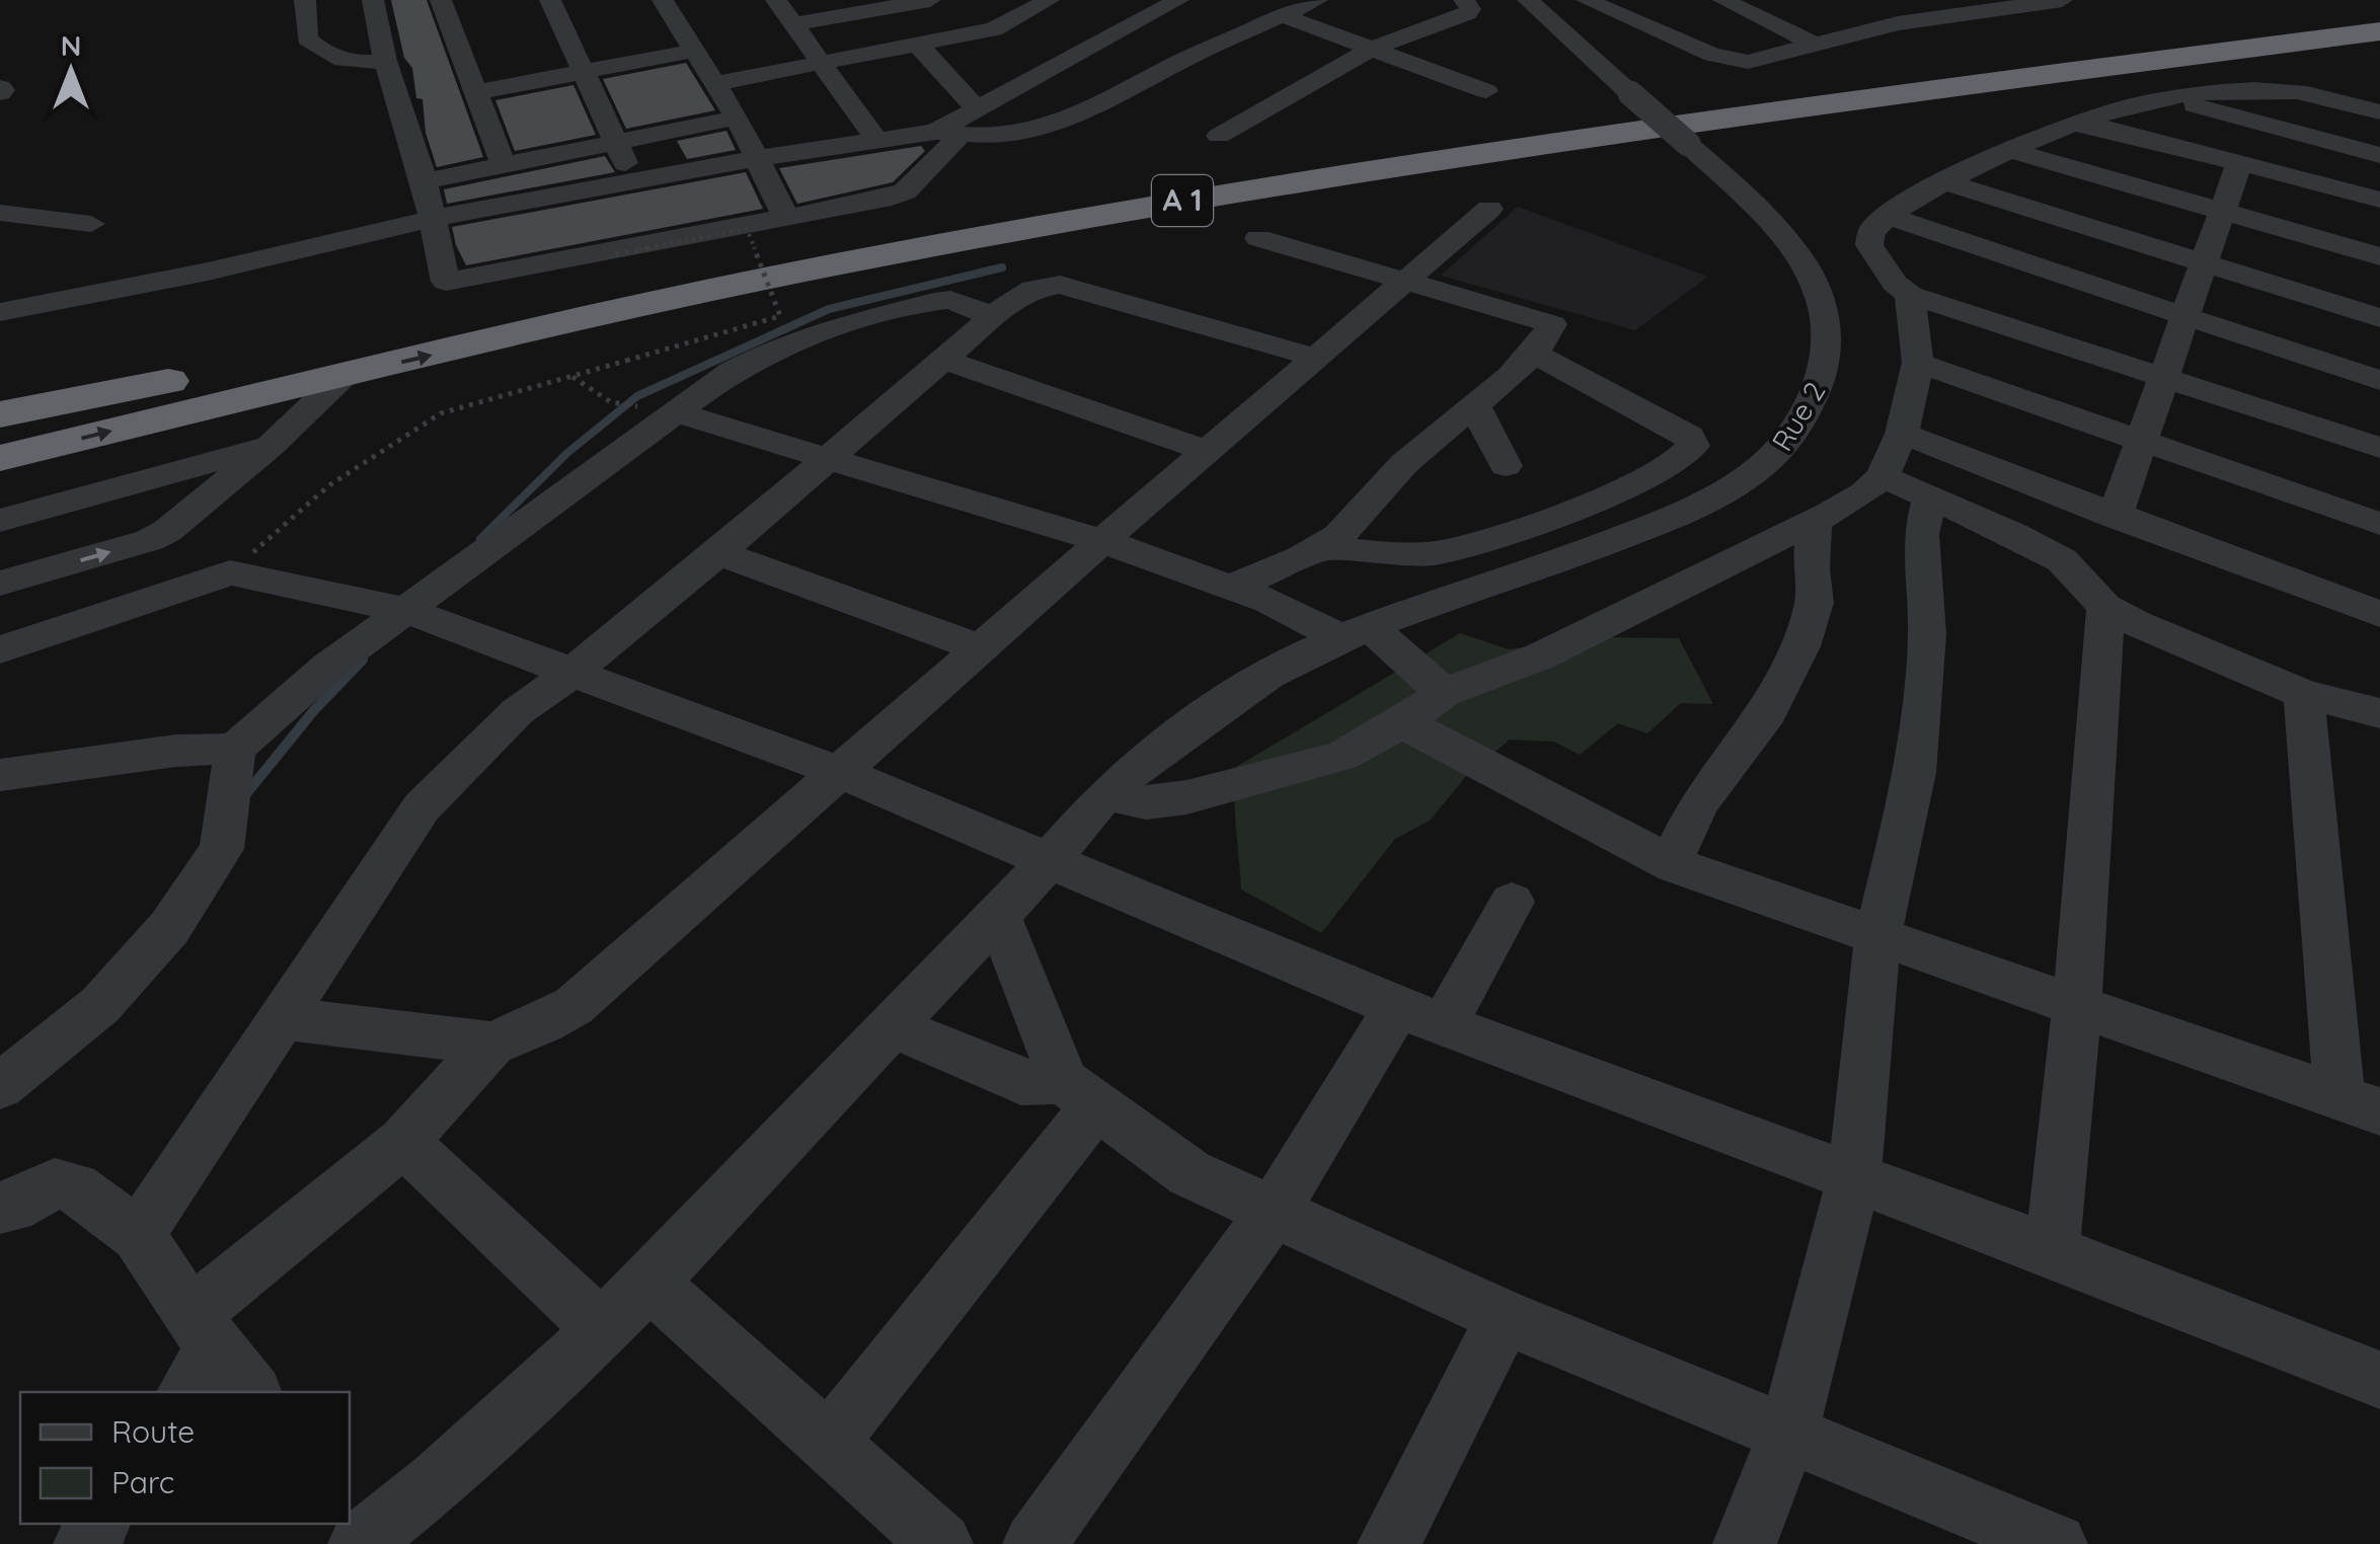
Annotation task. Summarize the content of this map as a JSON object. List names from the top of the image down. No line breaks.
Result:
{"streets":{"highway":["A 1"],"street":["Rue 2"]},"legend":["Route","Parc"],"north":"top"}
